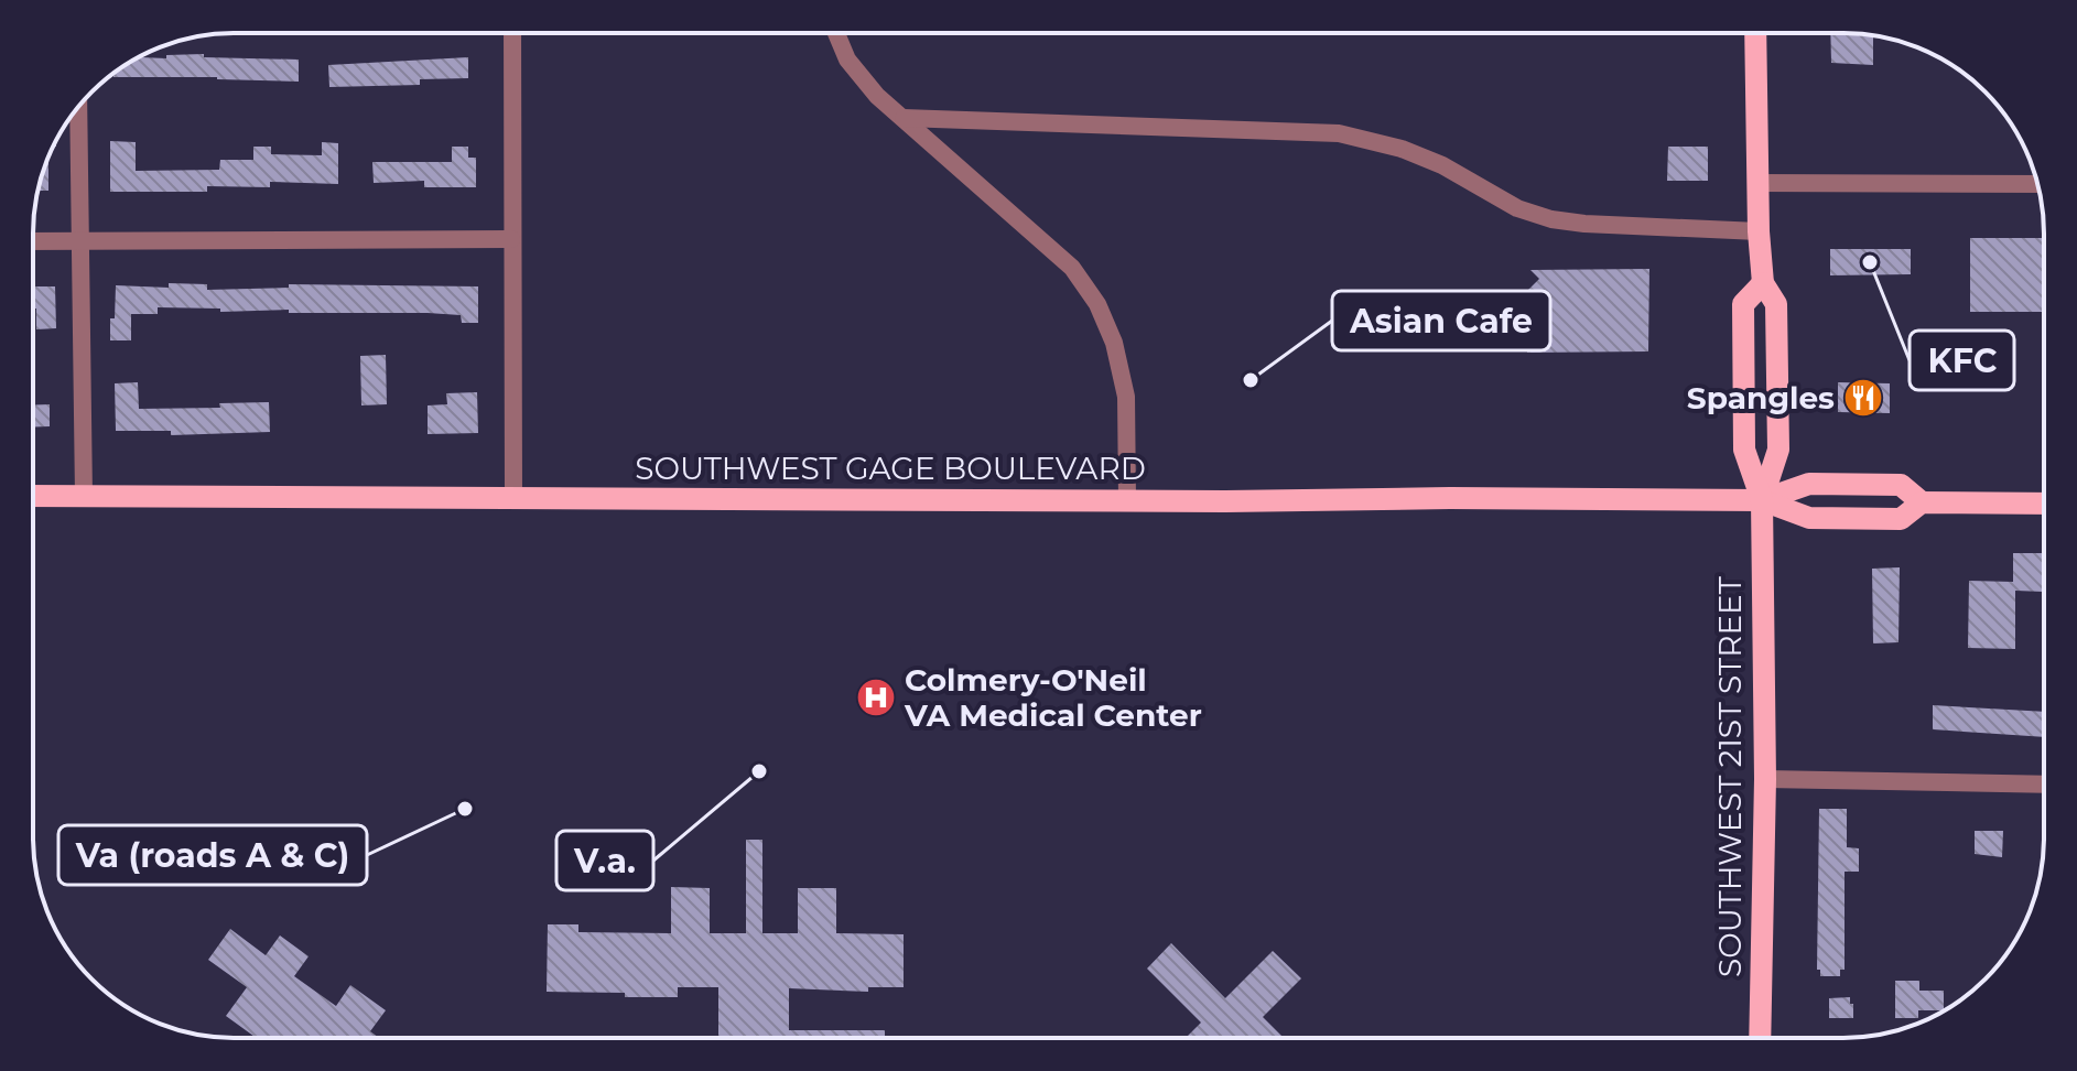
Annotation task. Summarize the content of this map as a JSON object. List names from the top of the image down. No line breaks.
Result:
{"streets":{"main road":["SOUTHWEST GAGE BOULEVARD","SOUTHWEST 21ST STREET"]},"crossings":[["SOUTHWEST GAGE BOULEVARD","SOUTHWEST 21ST STREET"]],"places":{"other":["KFC","Asian Cafe","V.a.","Va (roads A & C)"],"restaurant":["Spangles"],"hospital":["Colmery-O'Neil VA Medical Center"]}}
